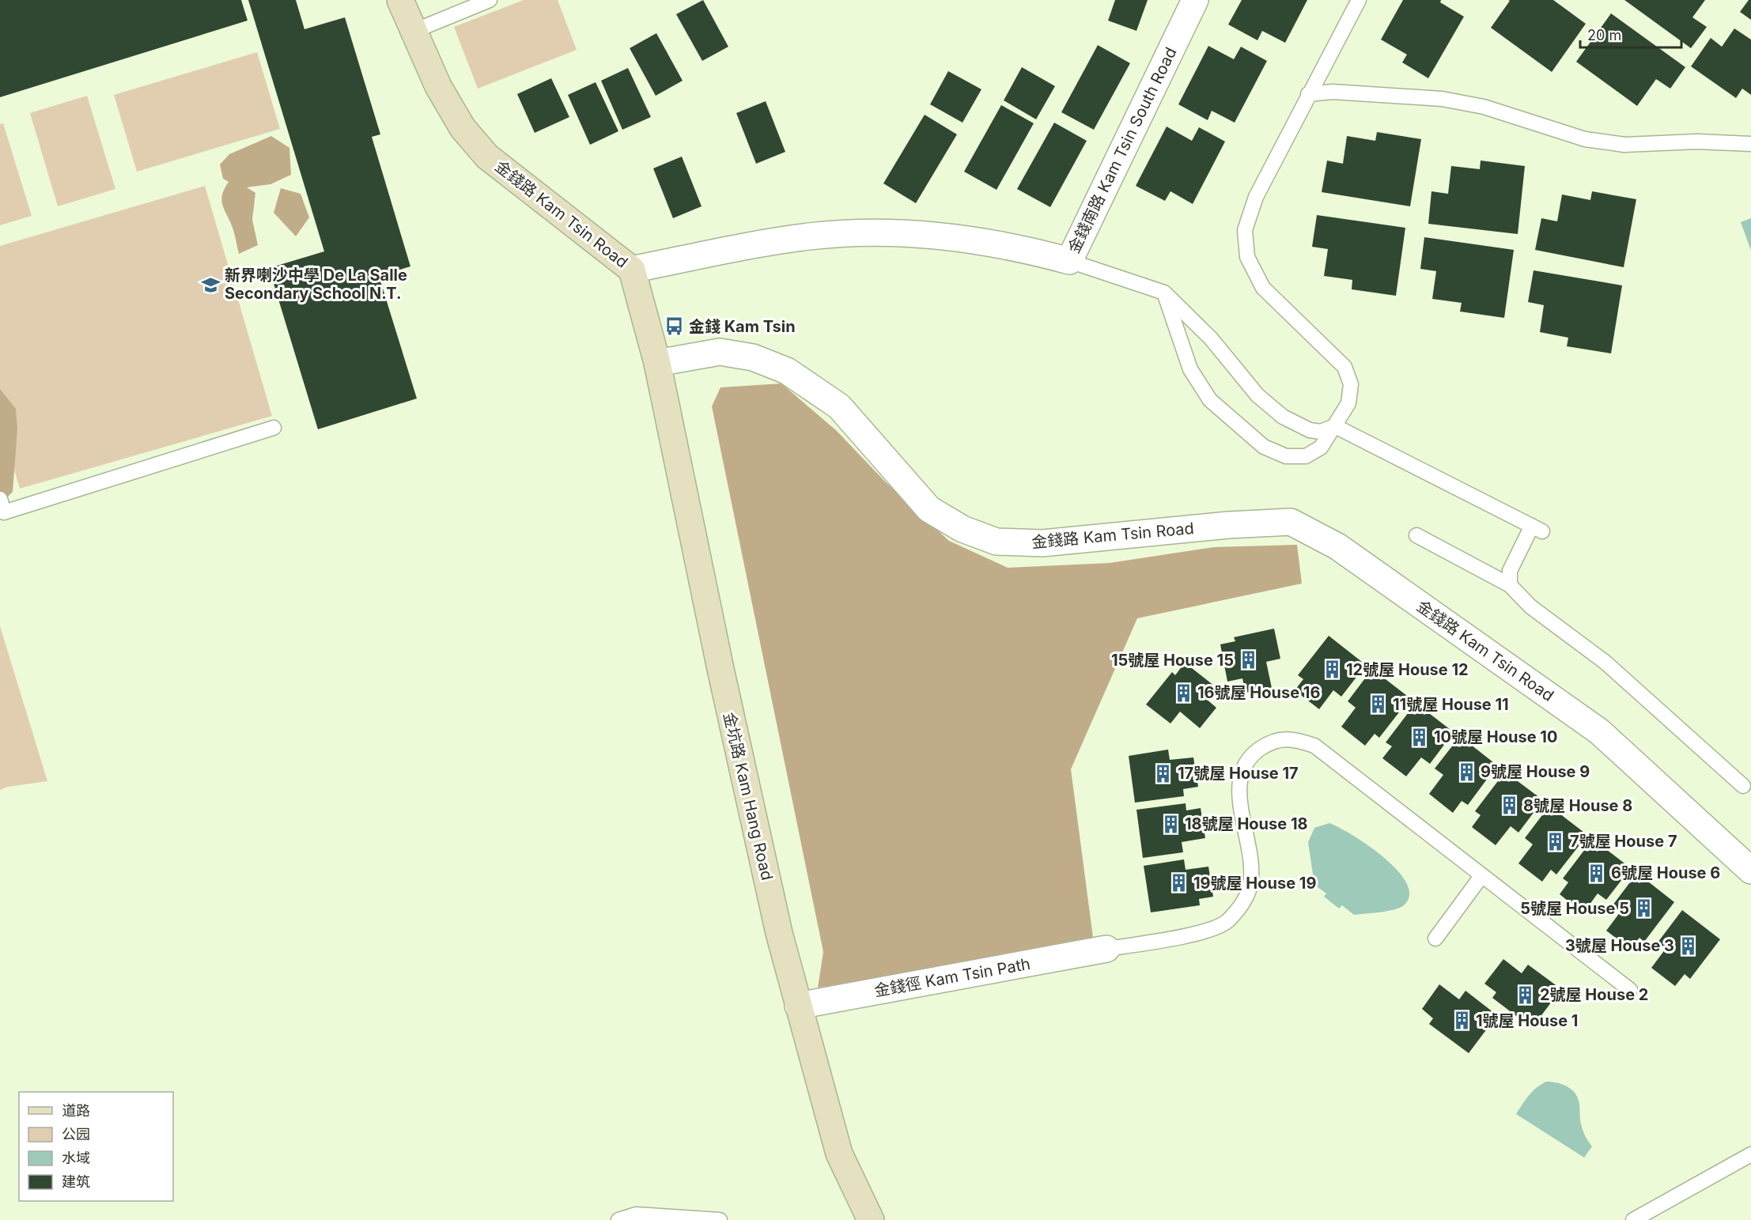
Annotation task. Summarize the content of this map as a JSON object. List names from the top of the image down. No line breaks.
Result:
{"streets":{"street":["金錢南路 Kam Tsin South Road","金錢路 Kam Tsin Road","金坑路 Kam Hang Road","金錢徑 Kam Tsin Path"]},"crossings":[["金錢南路 Kam Tsin South Road","金錢路 Kam Tsin Road"],["金錢路 Kam Tsin Road","金坑路 Kam Hang Road"],["金坑路 Kam Hang Road","金錢徑 Kam Tsin Path"]],"places":{"school or university":["新界喇沙中學 De La Salle Secondary School N.T."],"bus stop":["金錢 Kam Tsin"],"building":["15號屋 House 15","12號屋 House 12","16號屋 House 16","11號屋 House 11","10號屋 House 10","9號屋 House 9","17號屋 House 17","8號屋 House 8","18號屋 House 18","7號屋 House 7","6號屋 House 6","19號屋 House 19","5號屋 House 5","3號屋 House 3","2號屋 House 2","1號屋 House 1"]},"legend":["道路","公园","水域","建筑"],"scale_bar":"20 m"}
